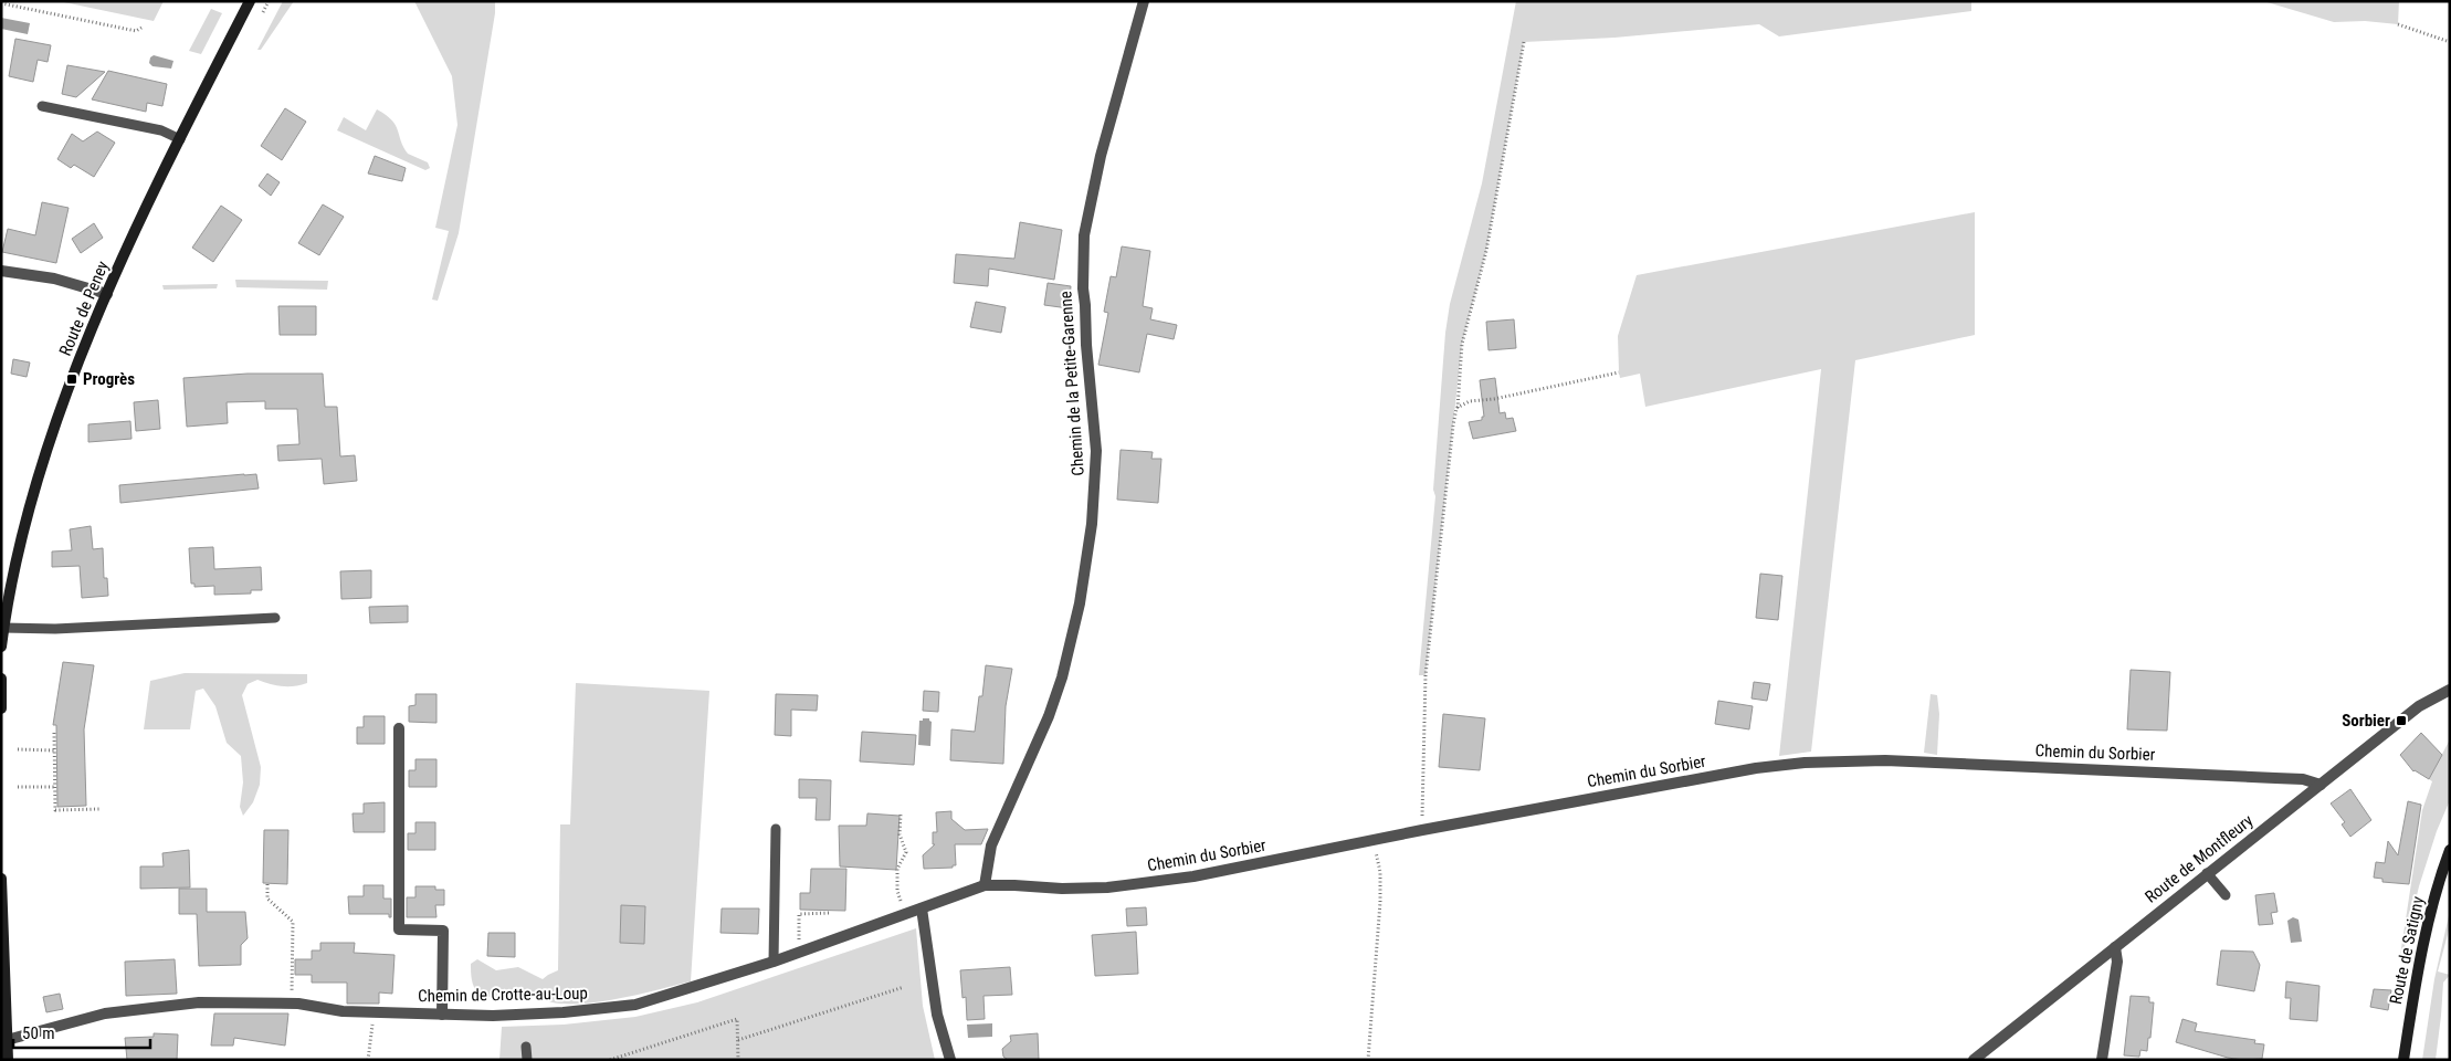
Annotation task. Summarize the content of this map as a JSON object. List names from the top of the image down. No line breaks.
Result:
{"streets":{"main road":["Route de Peney","Route de Satigny"],"street":["Chemin de la Petite-Garenne","Chemin du Sorbier","Route de Montfleury","Chemin de Crotte-au-Loup"]},"crossings":[["Chemin de la Petite-Garenne","Chemin du Sorbier"],["Chemin de la Petite-Garenne","Chemin de Crotte-au-Loup"],["Chemin du Sorbier","Route de Montfleury"],["Chemin du Sorbier","Chemin de Crotte-au-Loup"]],"places":{"transit":["Progrès","Sorbier"]},"scale_bar":"50 m"}
